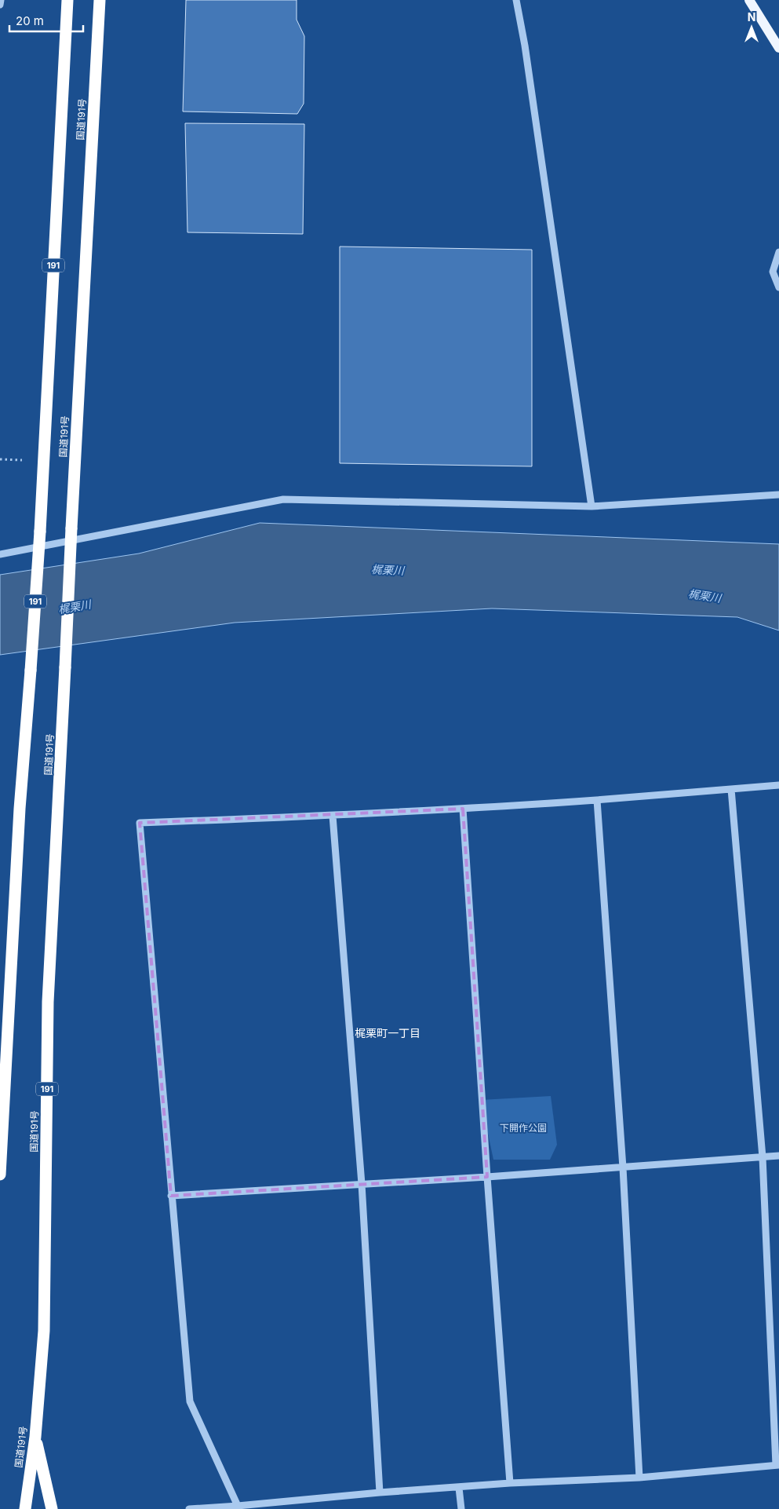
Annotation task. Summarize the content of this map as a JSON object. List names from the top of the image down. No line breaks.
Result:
{"streets":{"highway":["国道191号","191"]},"districts":["梶栗町一丁目"],"water":["梶栗川"],"parks":["下開作公園"],"scale_bar":"20 m","north":"top"}
